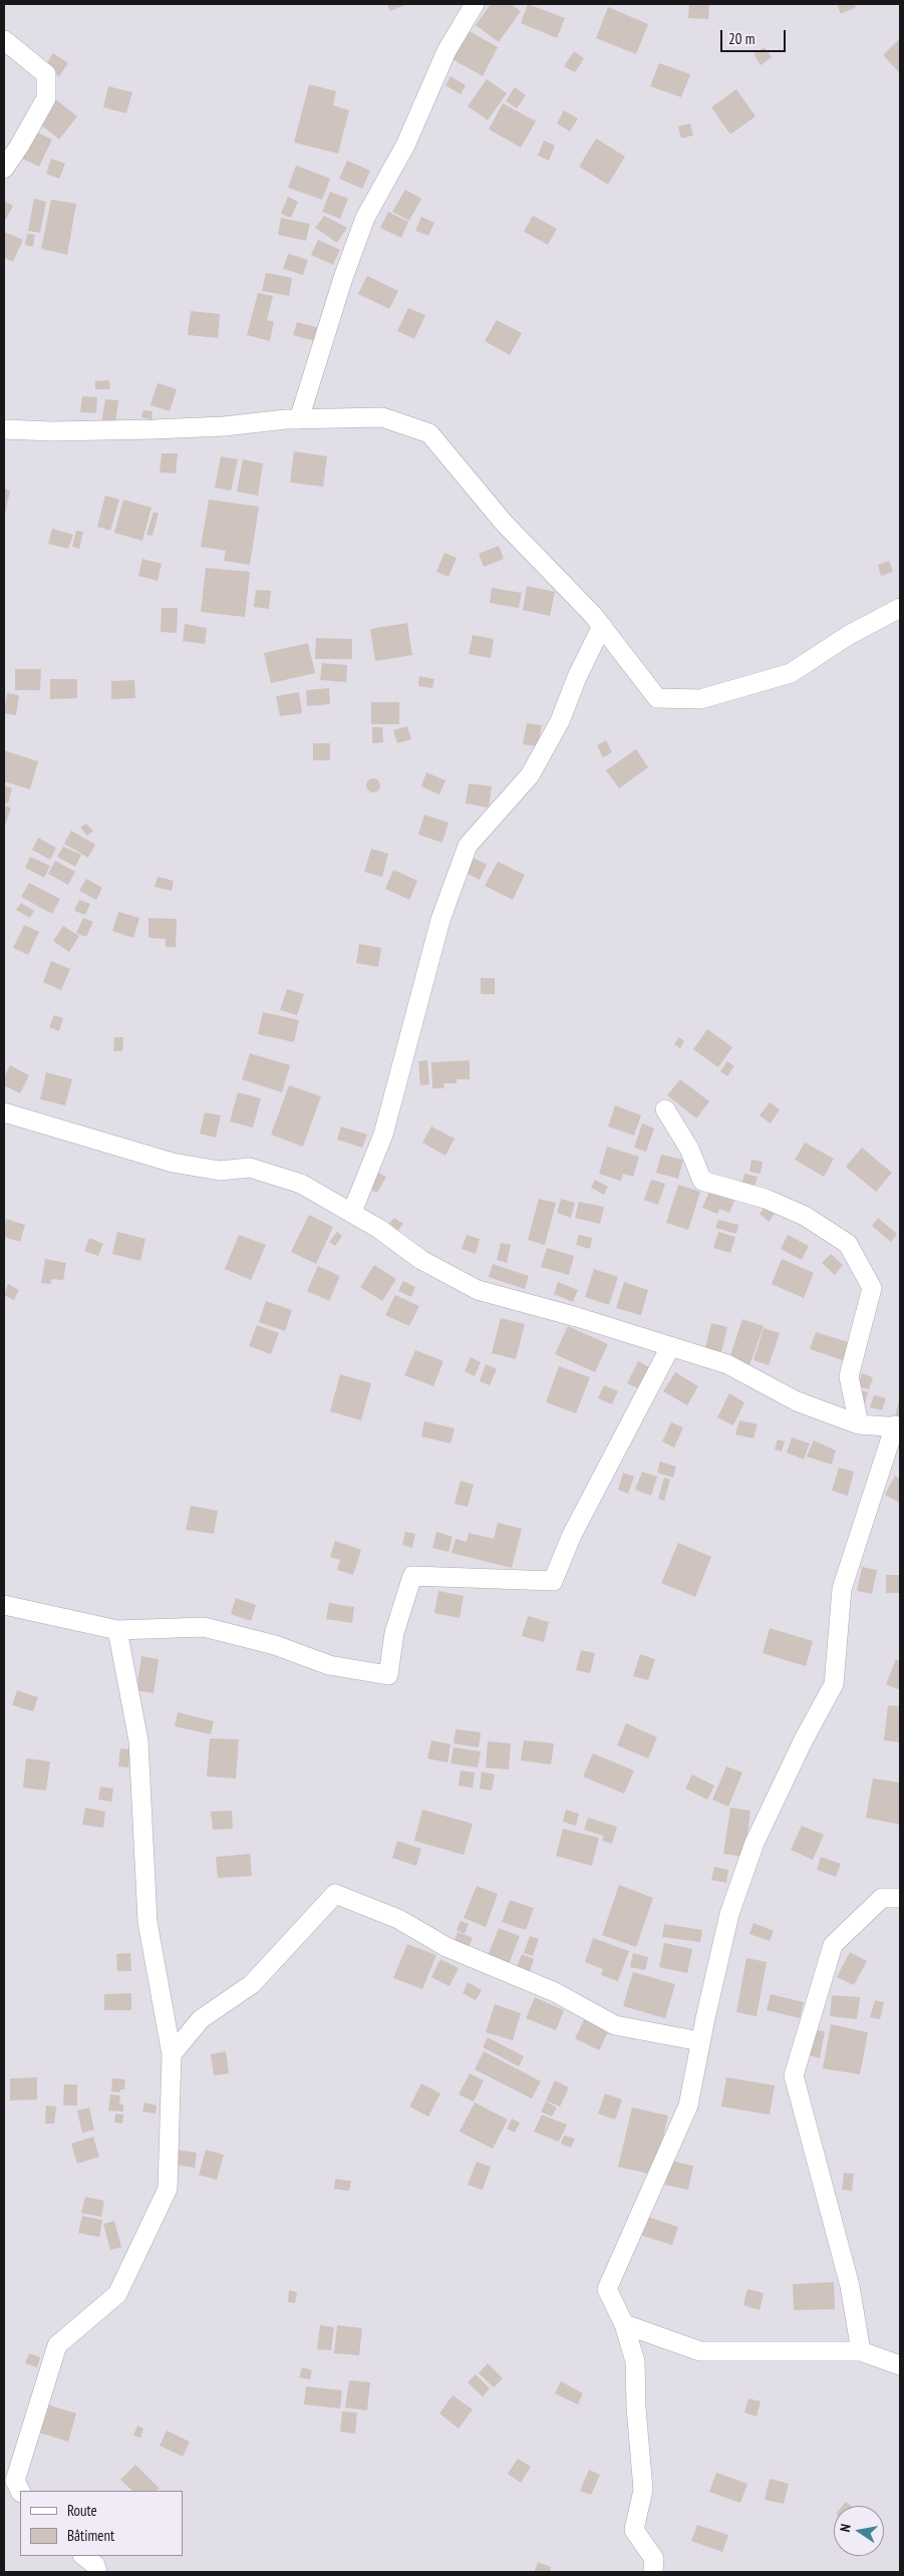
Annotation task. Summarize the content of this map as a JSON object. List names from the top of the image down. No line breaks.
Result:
{"legend":["Route","Bâtiment"],"scale_bar":"20 m","north":"left"}
